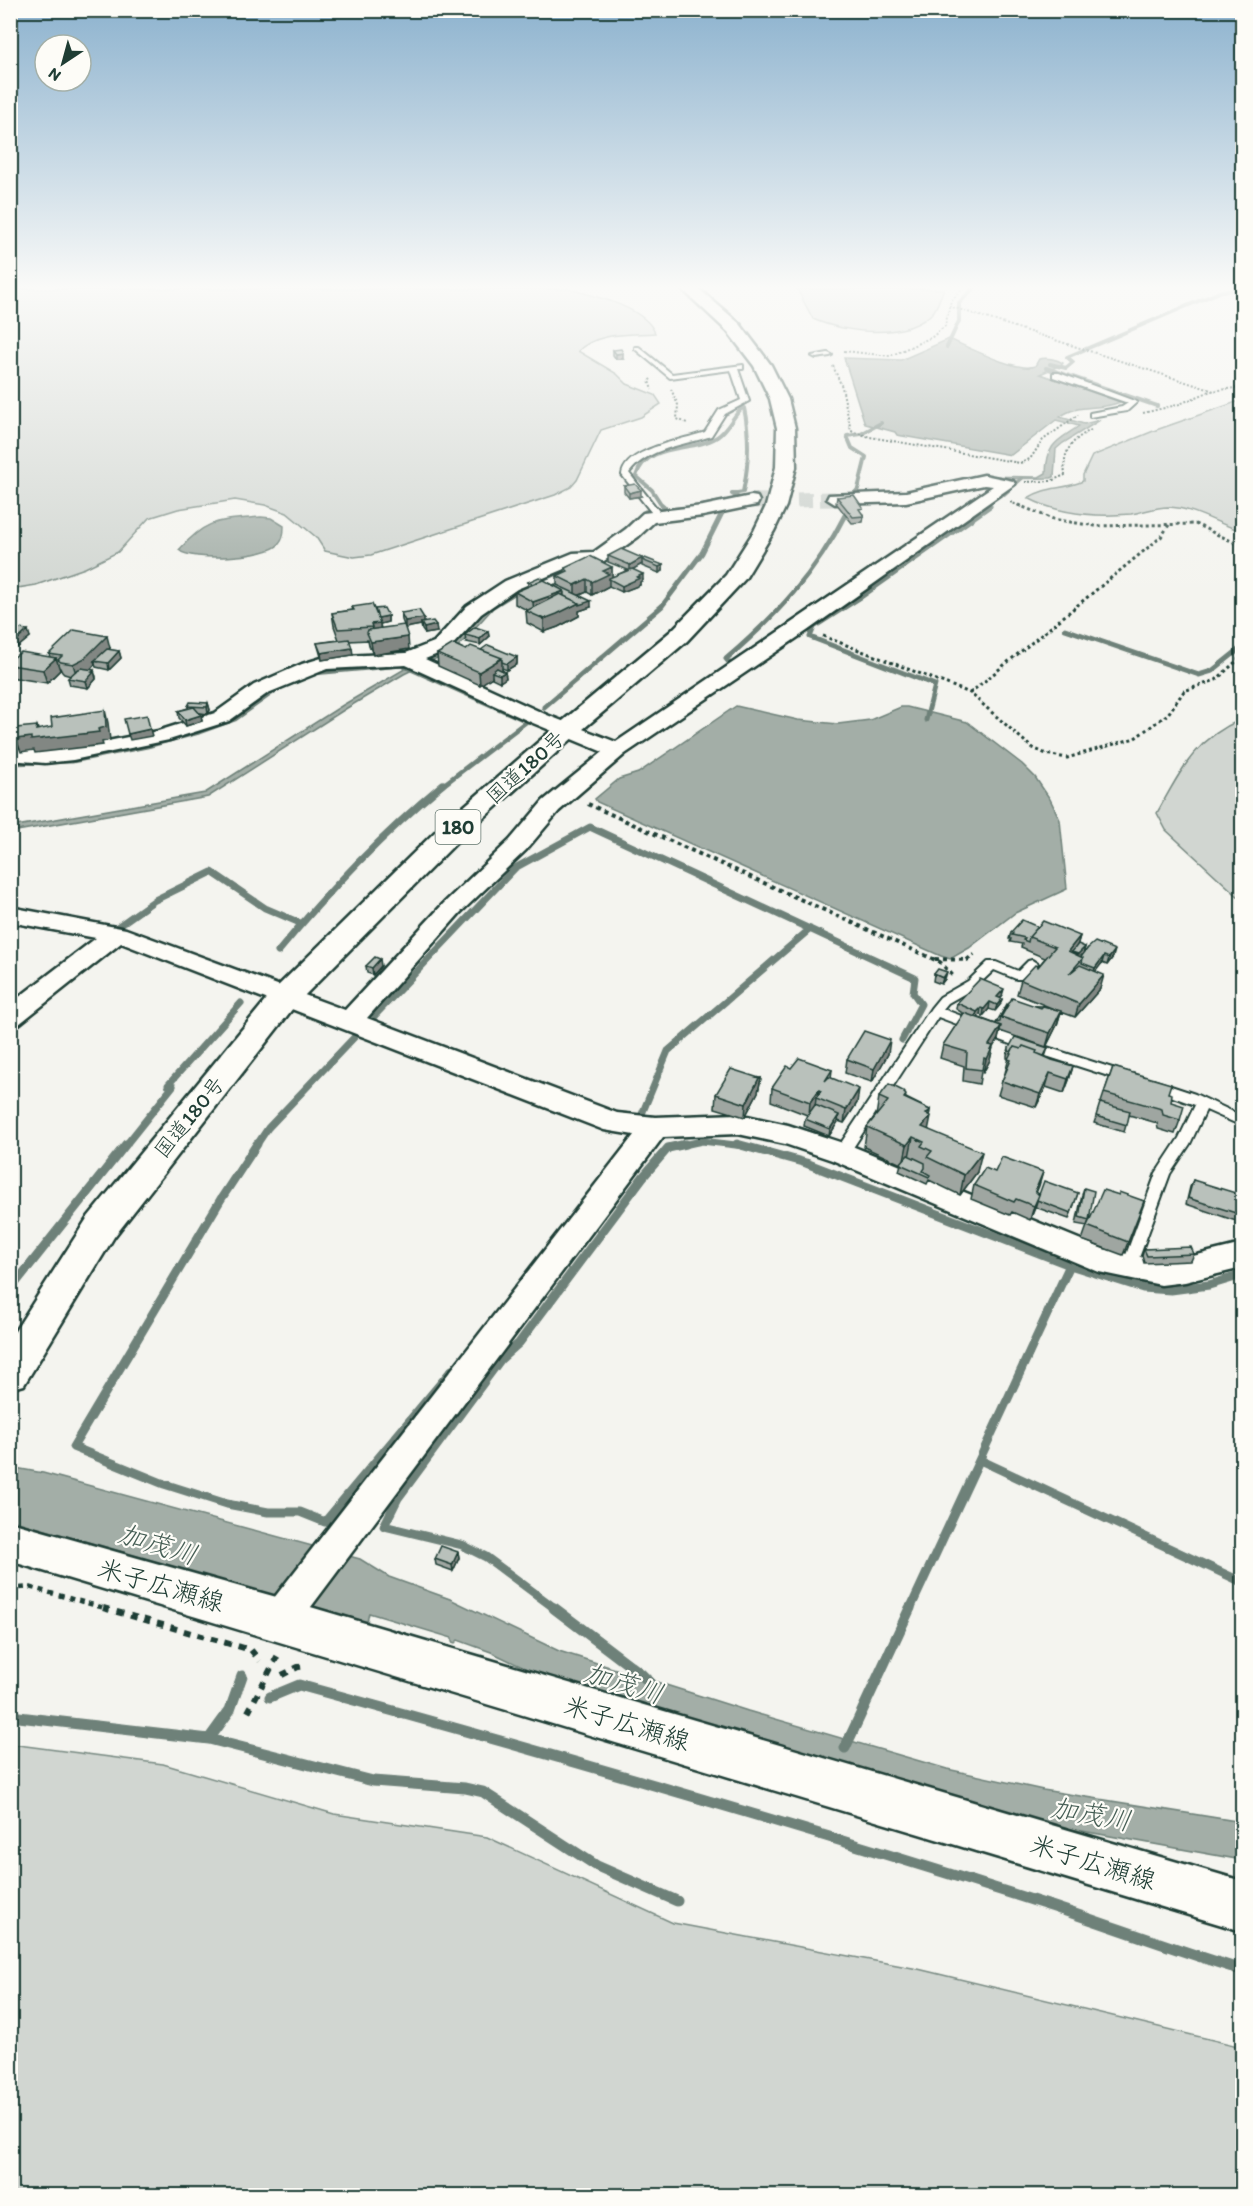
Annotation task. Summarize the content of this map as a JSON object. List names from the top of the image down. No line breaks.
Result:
{"streets":{"main road":["国道180号","180","米子広瀬線"]},"water":["加茂川"],"north":"bottom left"}
